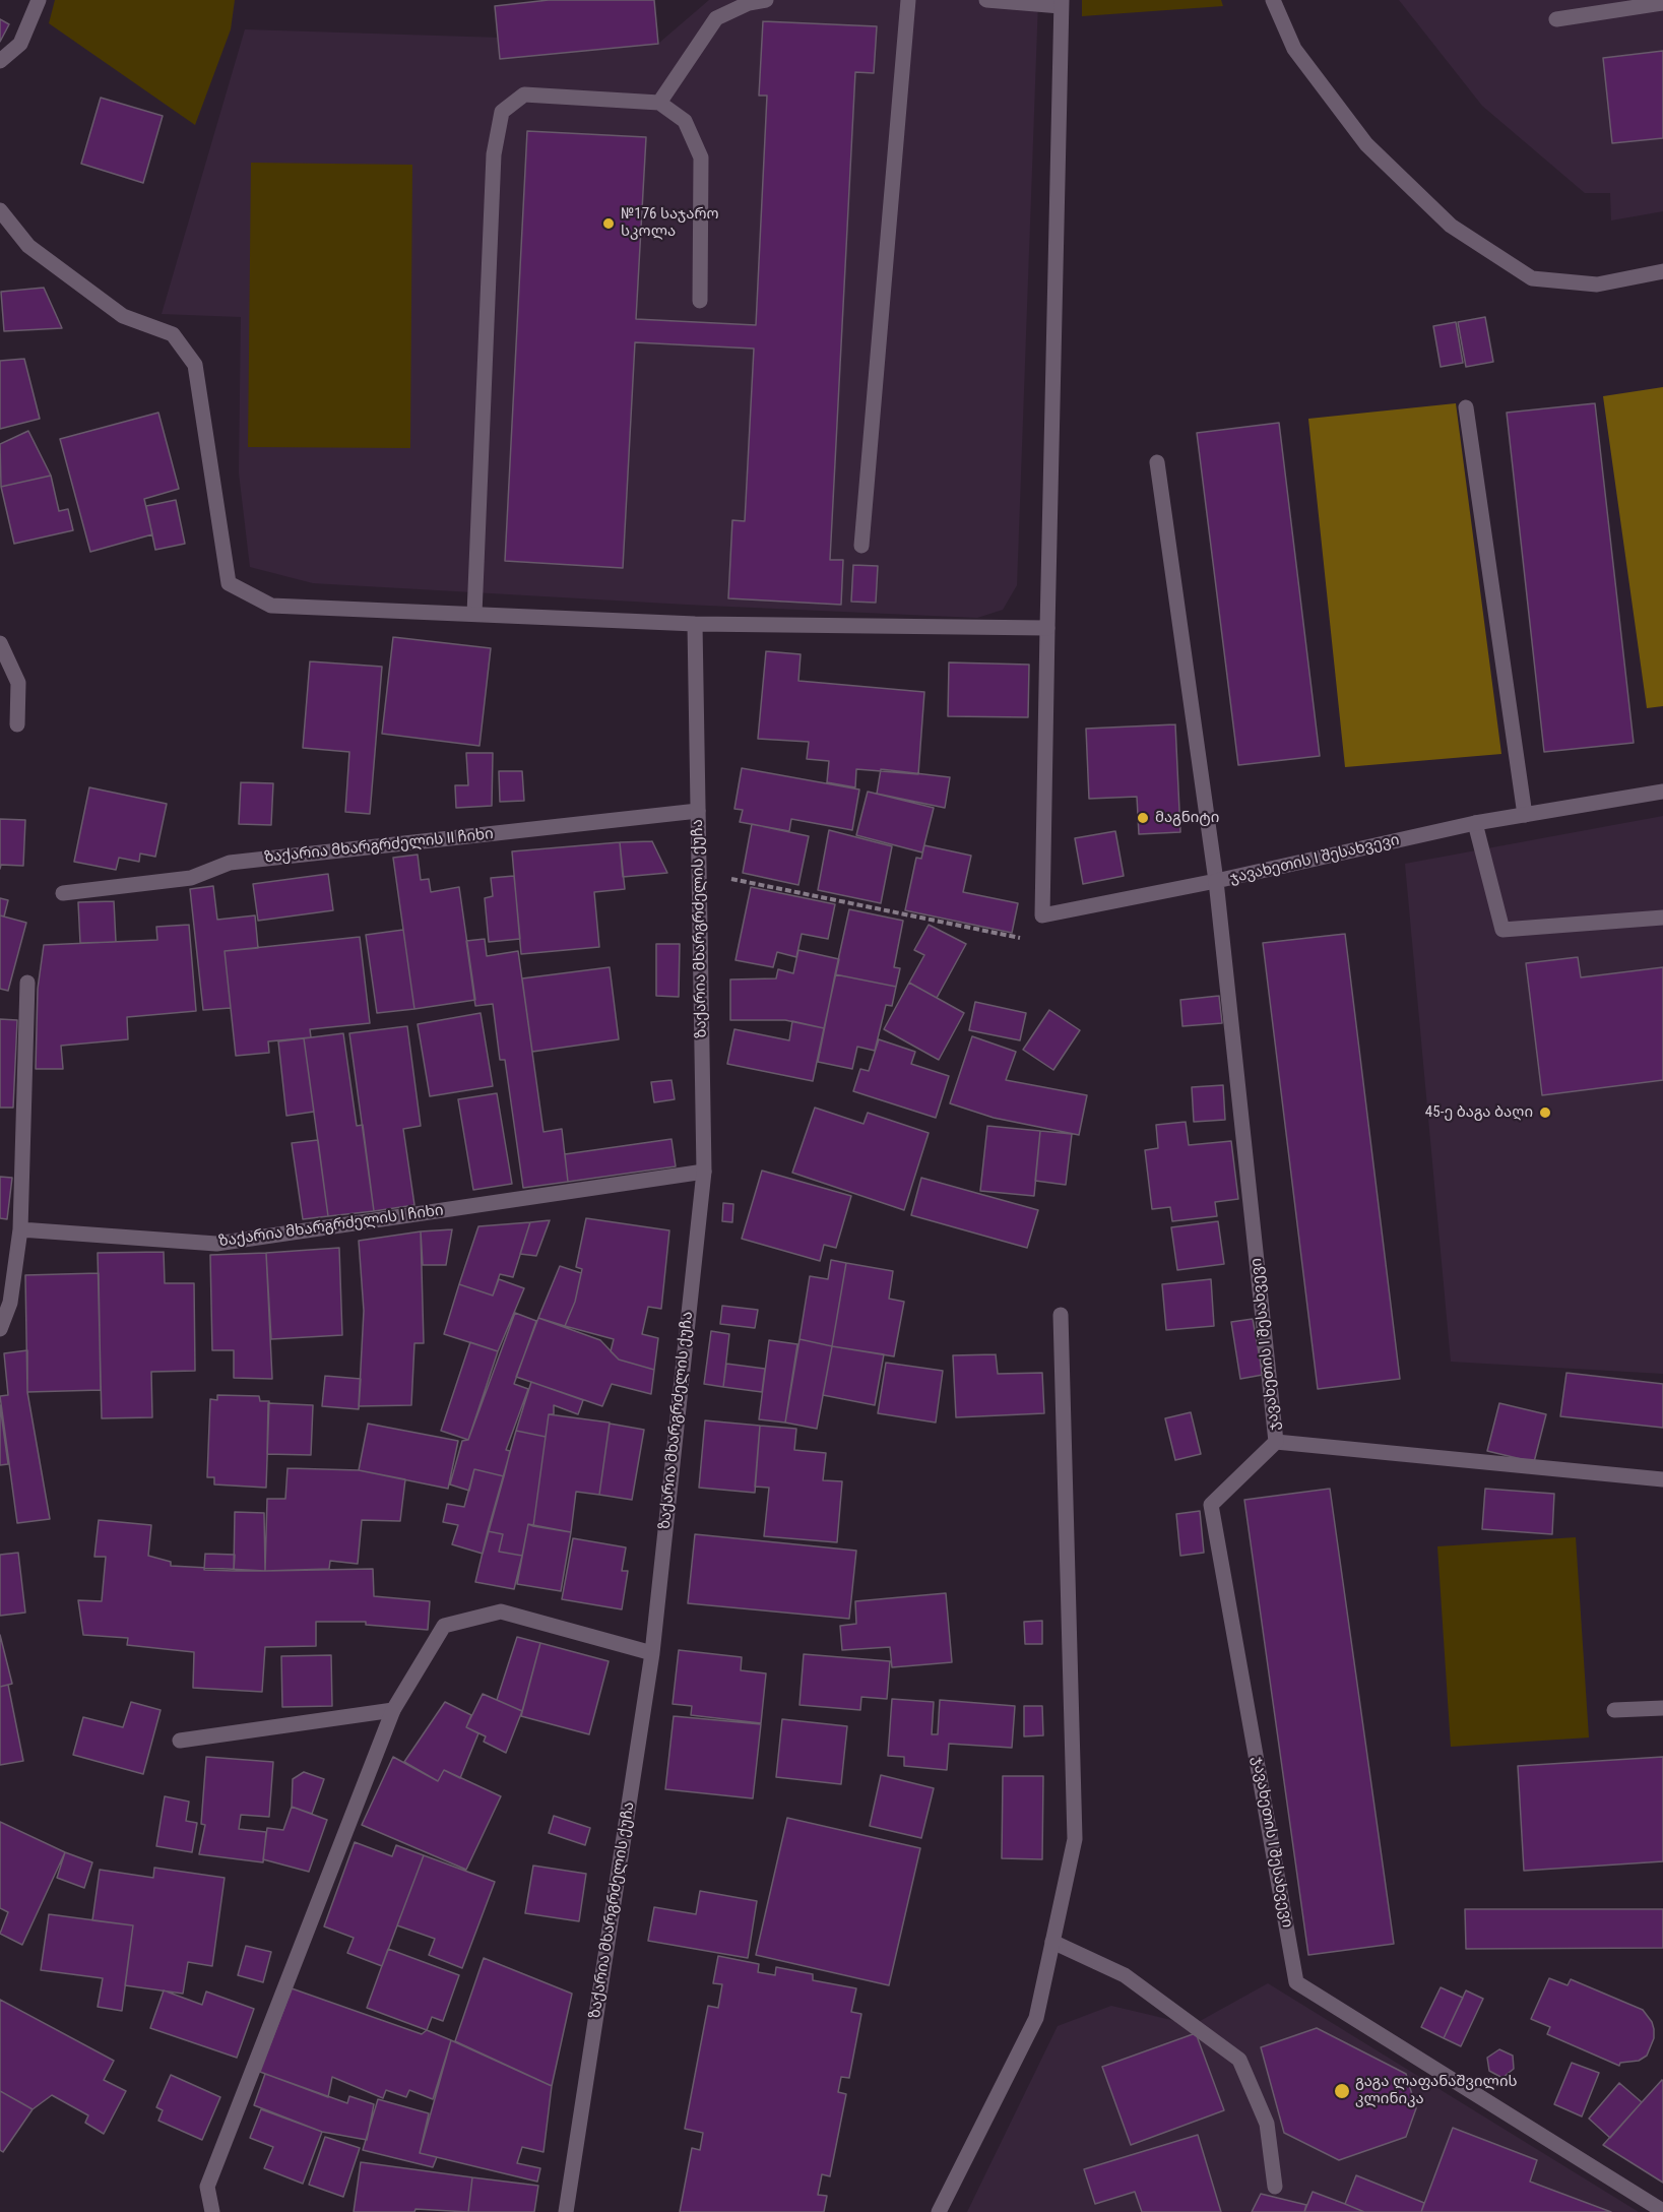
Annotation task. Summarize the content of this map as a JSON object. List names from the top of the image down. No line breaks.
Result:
{"streets":{"street":["ზაქარია მხარგრძელის II ჩიხი","ჯავახეთის I შესახვევი","ზაქარია მხარგრძელის ქუჩა","ზაქარია მხარგრძელის I ჩიხი"]},"crossings":[["ზაქარია მხარგრძელის II ჩიხი","ზაქარია მხარგრძელის ქუჩა"],["ზაქარია მხარგრძელის ქუჩა","ზაქარია მხარგრძელის I ჩიხი"]],"places":["№176 საჯარო სკოლა","მაგნიტი","45-ე ბაგა ბაღი","გაგა ლაფანაშვილის კლინიკა"]}
